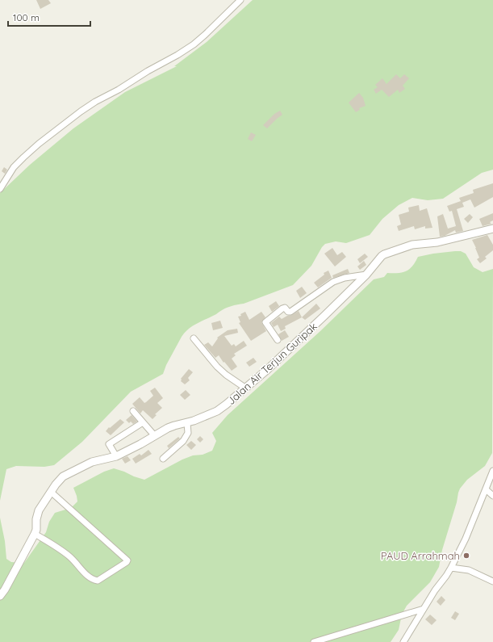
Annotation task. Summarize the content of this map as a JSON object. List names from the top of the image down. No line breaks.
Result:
{"streets":{"street":["Jalan Air Terjun Guripak"]},"places":["PAUD Arrahmah"],"scale_bar":"100 m"}
